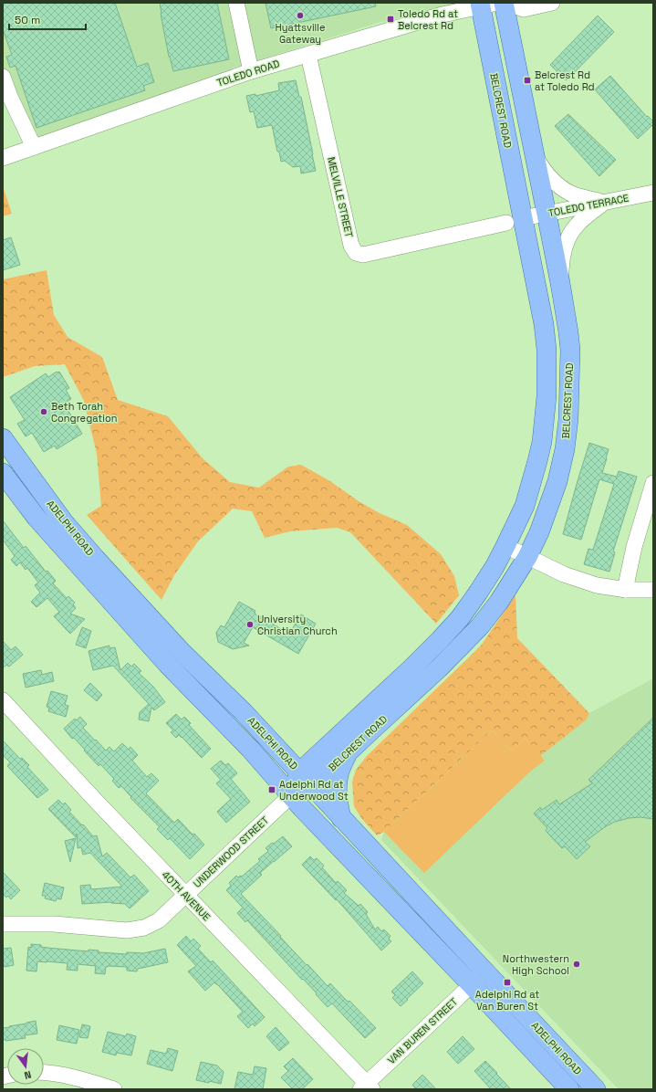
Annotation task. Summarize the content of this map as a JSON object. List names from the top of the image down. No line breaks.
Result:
{"streets":{"main road":["BELCREST ROAD","ADELPHI ROAD"],"street":["TOLEDO ROAD","MELVILLE STREET","TOLEDO TERRACE","UNDERWOOD STREET","40TH AVENUE","VAN BUREN STREET"]},"crossings":[["TOLEDO ROAD","BELCREST ROAD"],["TOLEDO ROAD","MELVILLE STREET"],["BELCREST ROAD","MELVILLE STREET"],["BELCREST ROAD","TOLEDO TERRACE"],["BELCREST ROAD","ADELPHI ROAD"],["BELCREST ROAD","UNDERWOOD STREET"],["MELVILLE STREET","TOLEDO TERRACE"],["ADELPHI ROAD","UNDERWOOD STREET"],["ADELPHI ROAD","VAN BUREN STREET"],["UNDERWOOD STREET","40TH AVENUE"],["40TH AVENUE","VAN BUREN STREET"]],"places":{"other":["Hyattsville Gateway","Beth Torah Congregation","University Christian Church","Northwestern High School"],"transit":["Toledo Rd at Belcrest Rd","Belcrest Rd at Toledo Rd","Adelphi Rd at Underwood St","Adelphi Rd at Van Buren St"]},"scale_bar":"50 m","north":"bottom"}
